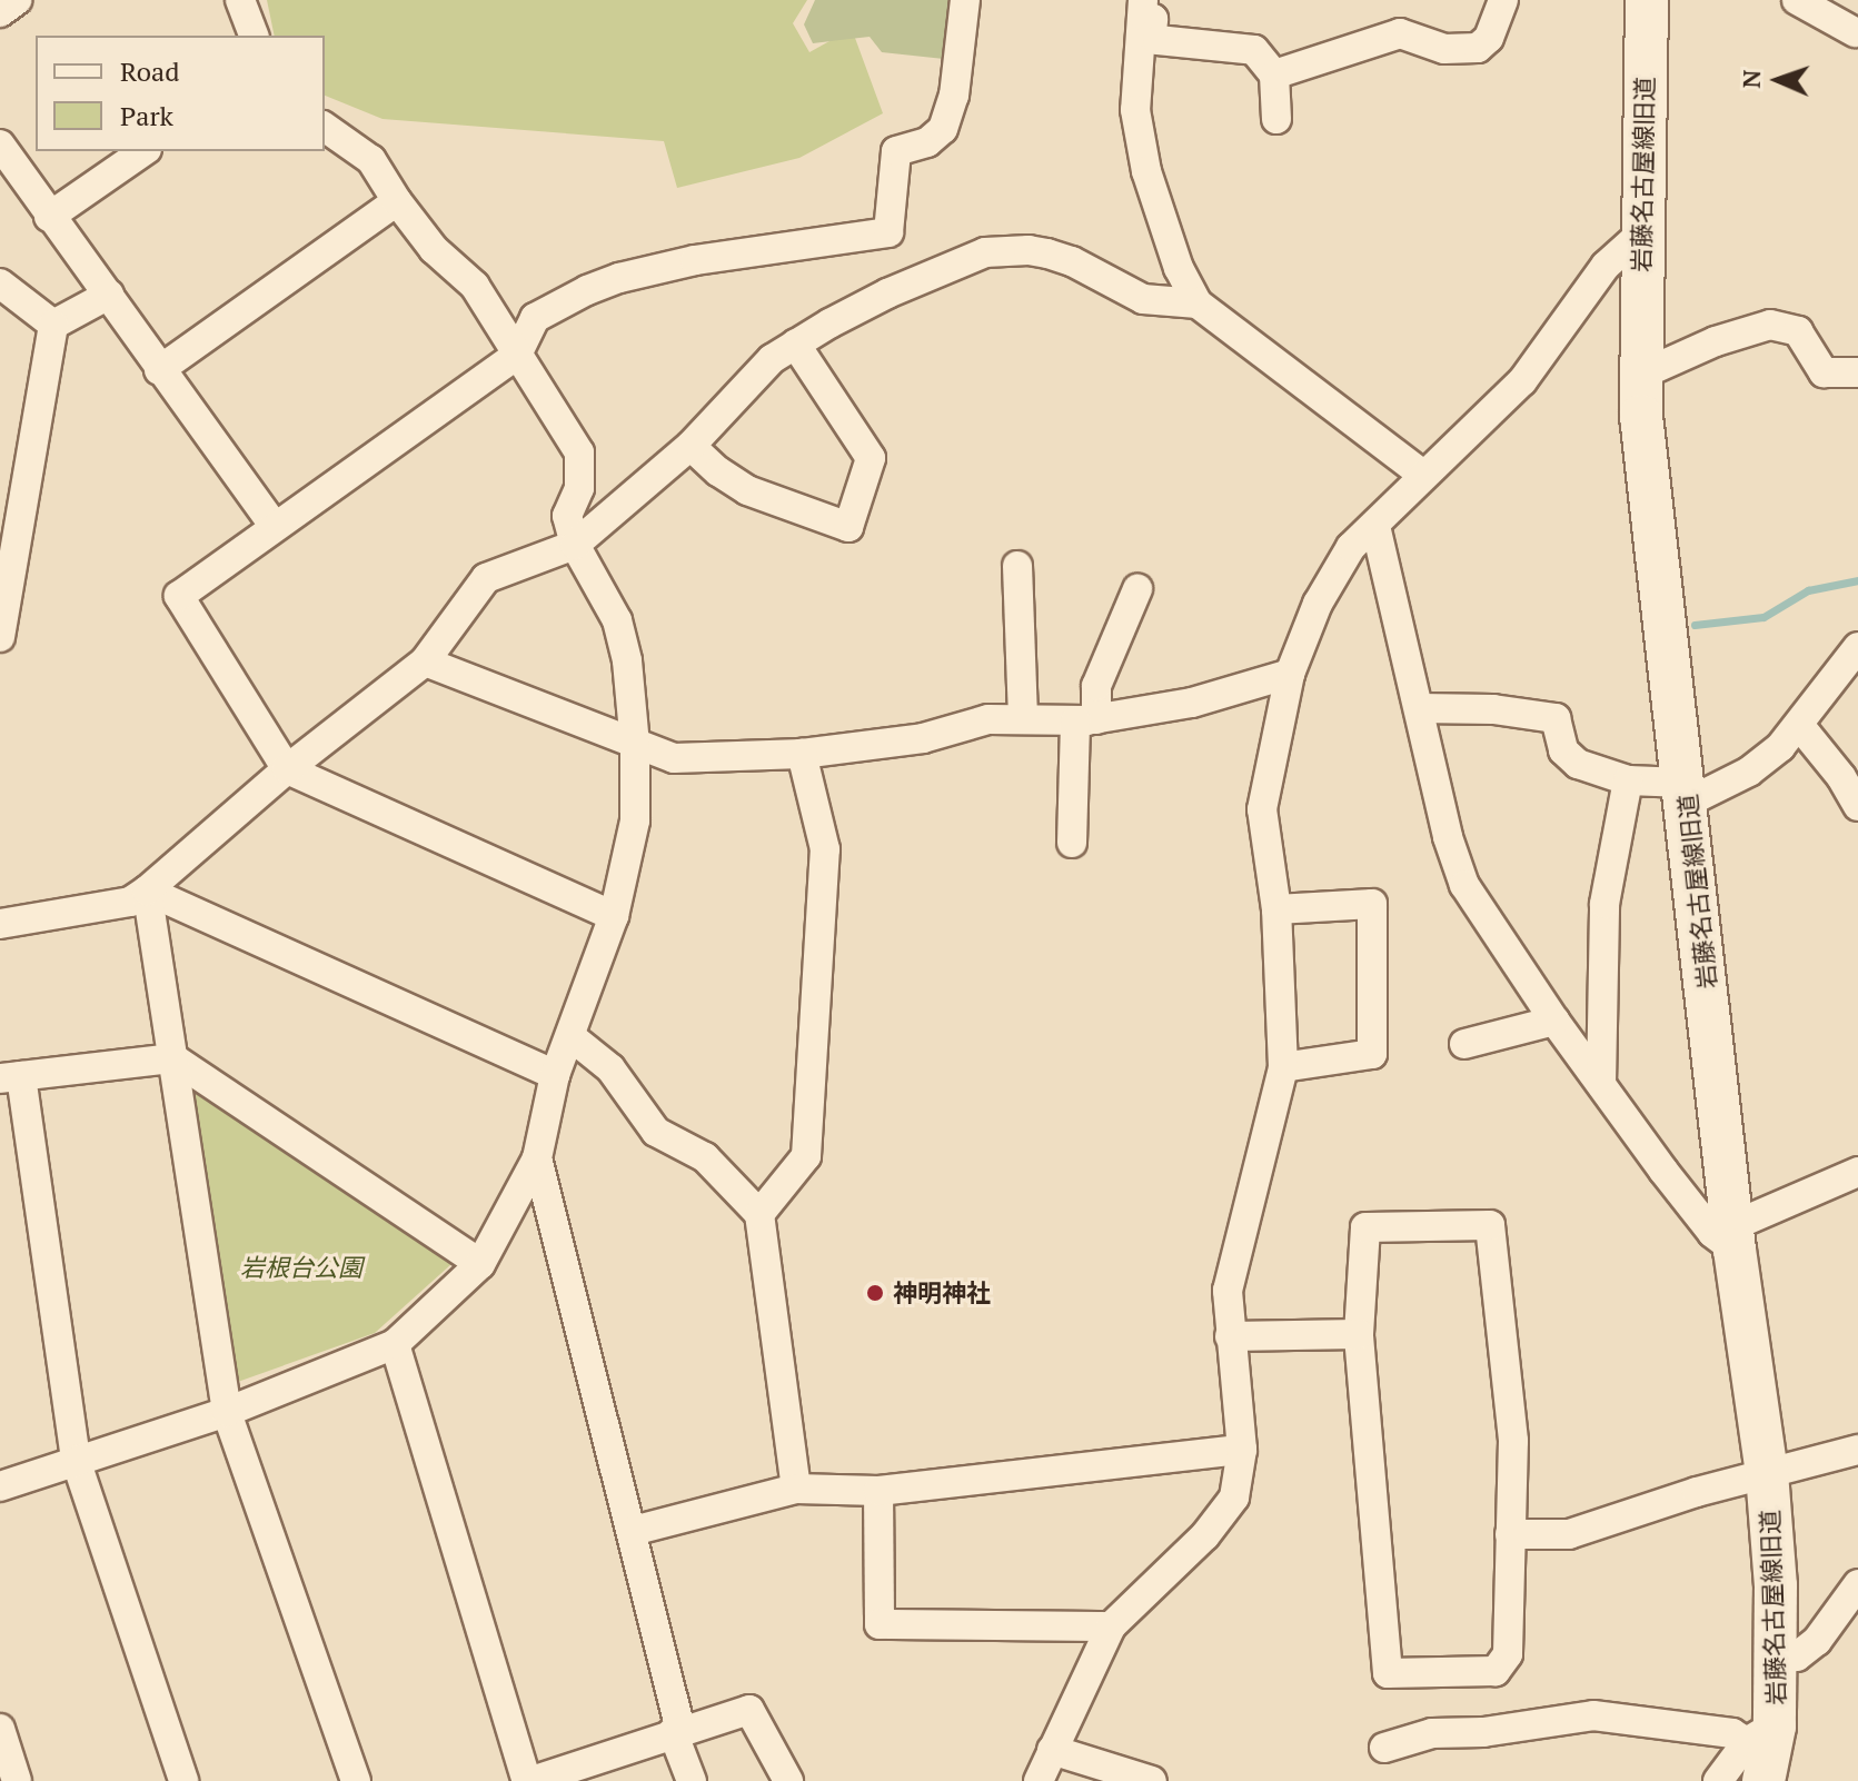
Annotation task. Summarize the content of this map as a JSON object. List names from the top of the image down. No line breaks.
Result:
{"streets":{"street":["岩藤名古屋線旧道"]},"parks":["岩根台公園"],"places":["神明神社"],"legend":["Road","Park"],"north":"left"}
